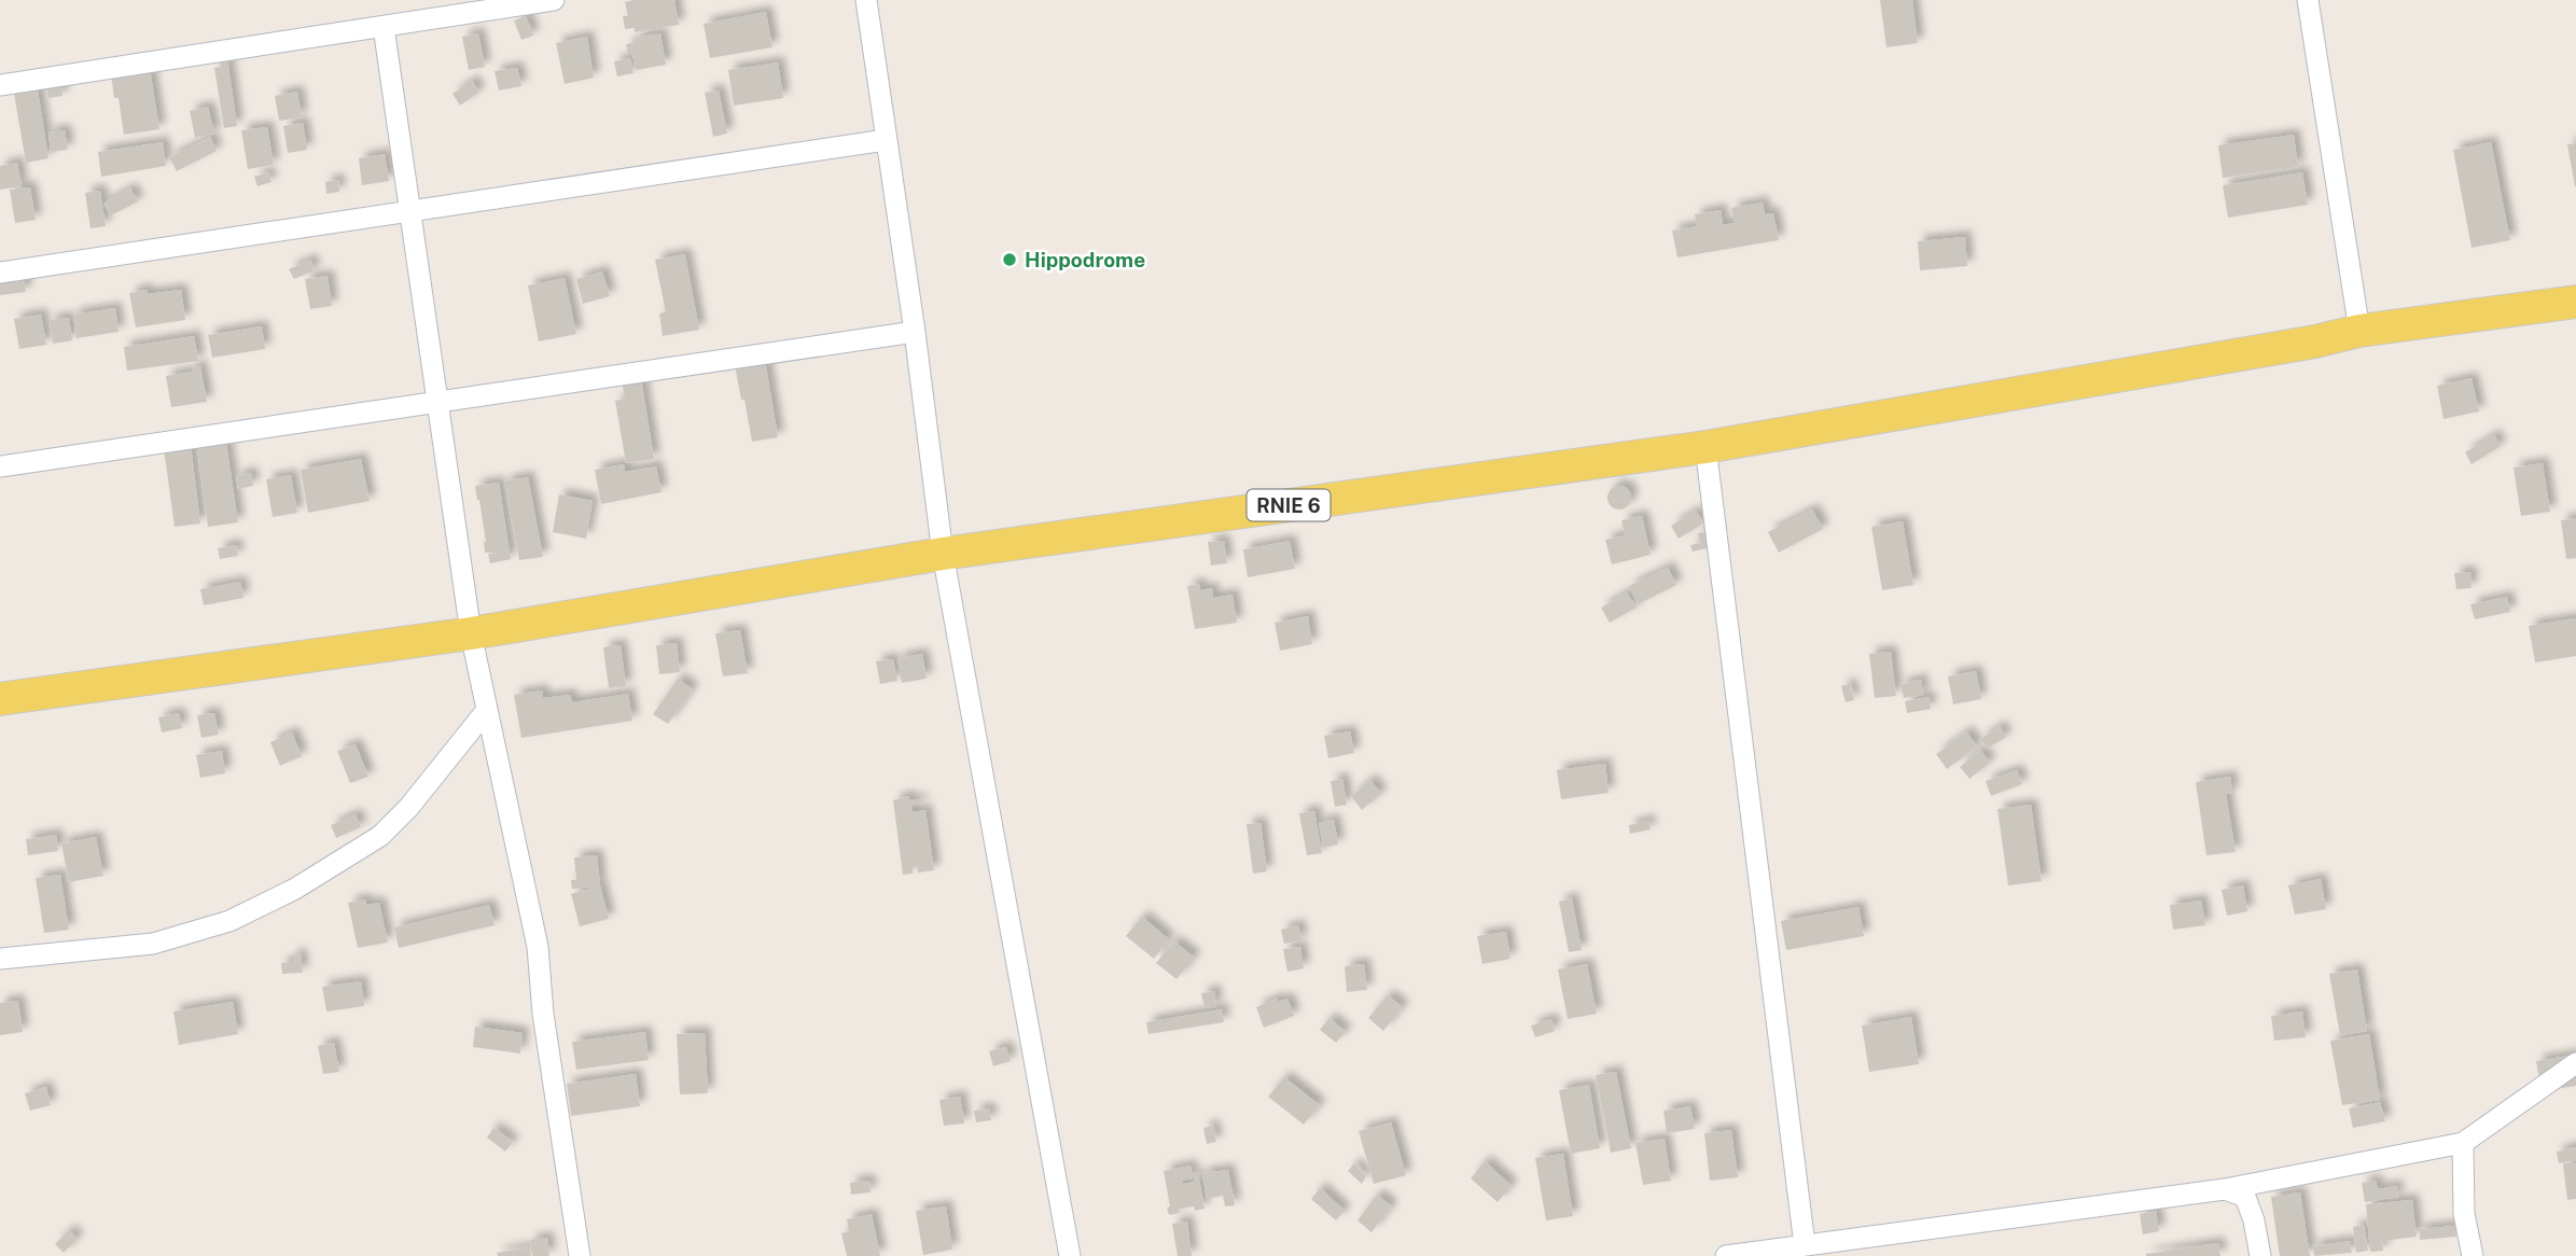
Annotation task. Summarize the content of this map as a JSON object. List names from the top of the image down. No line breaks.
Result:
{"streets":{"main road":["RNIE 6"]},"places":["Hippodrome"]}
